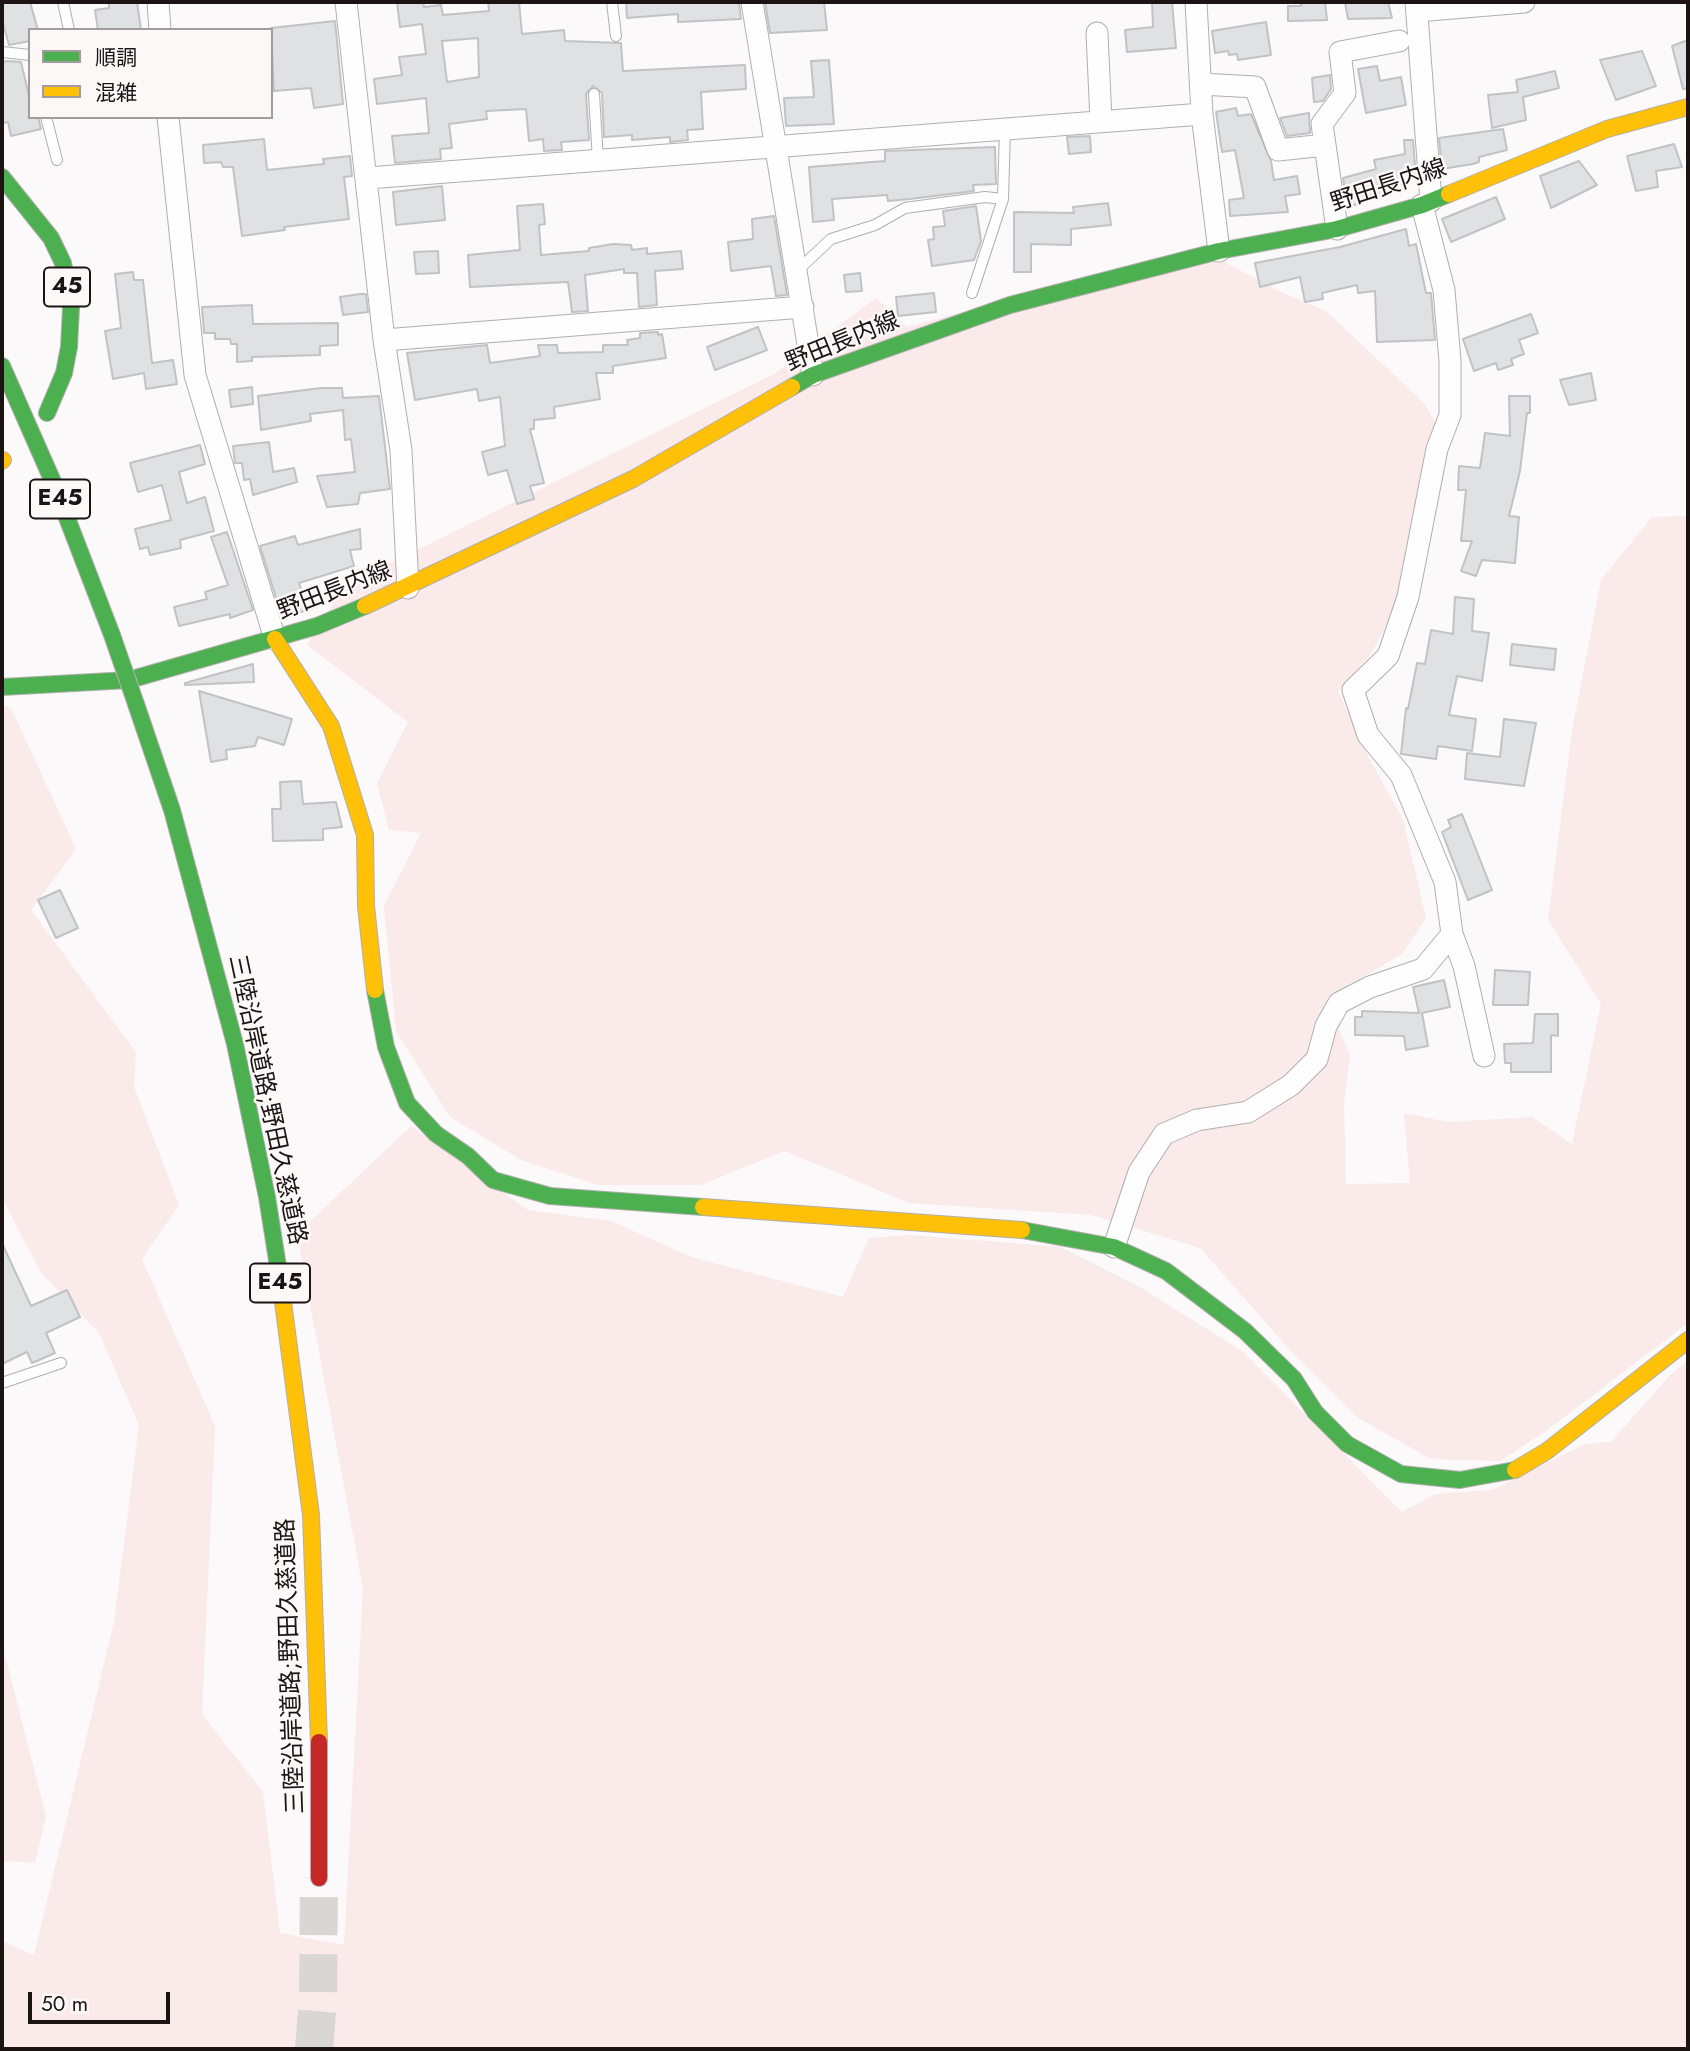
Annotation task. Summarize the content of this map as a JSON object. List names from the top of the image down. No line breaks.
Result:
{"streets":{"main road":["野田長内線","45","E45","三陸沿岸道路;野田久慈道路"]},"legend":["順調","混雑"],"scale_bar":"50 m"}
